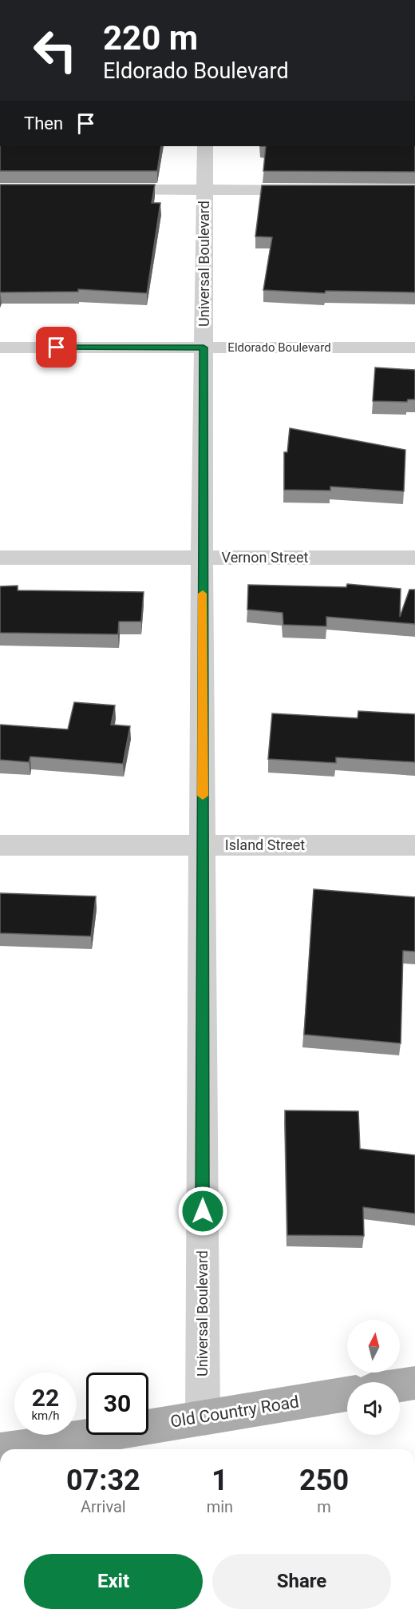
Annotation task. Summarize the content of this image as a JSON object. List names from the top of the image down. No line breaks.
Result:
{"streets":{"main road":["Old Country Road"],"street":["Universal Boulevard","Eldorado Boulevard","Vernon Street","Island Street"]},"crossings":[["Universal Boulevard","Eldorado Boulevard"],["Universal Boulevard","Vernon Street"],["Universal Boulevard","Island Street"],["Universal Boulevard","Old Country Road"]],"north":"top","page":{"turn":["220 m","Eldorado Boulevard"],"then":"Then","speed":"22 km/h","limit":"30","eta":["07:32","Arrival","1","min","250","m"],"buttons":["Exit","Share"]}}
